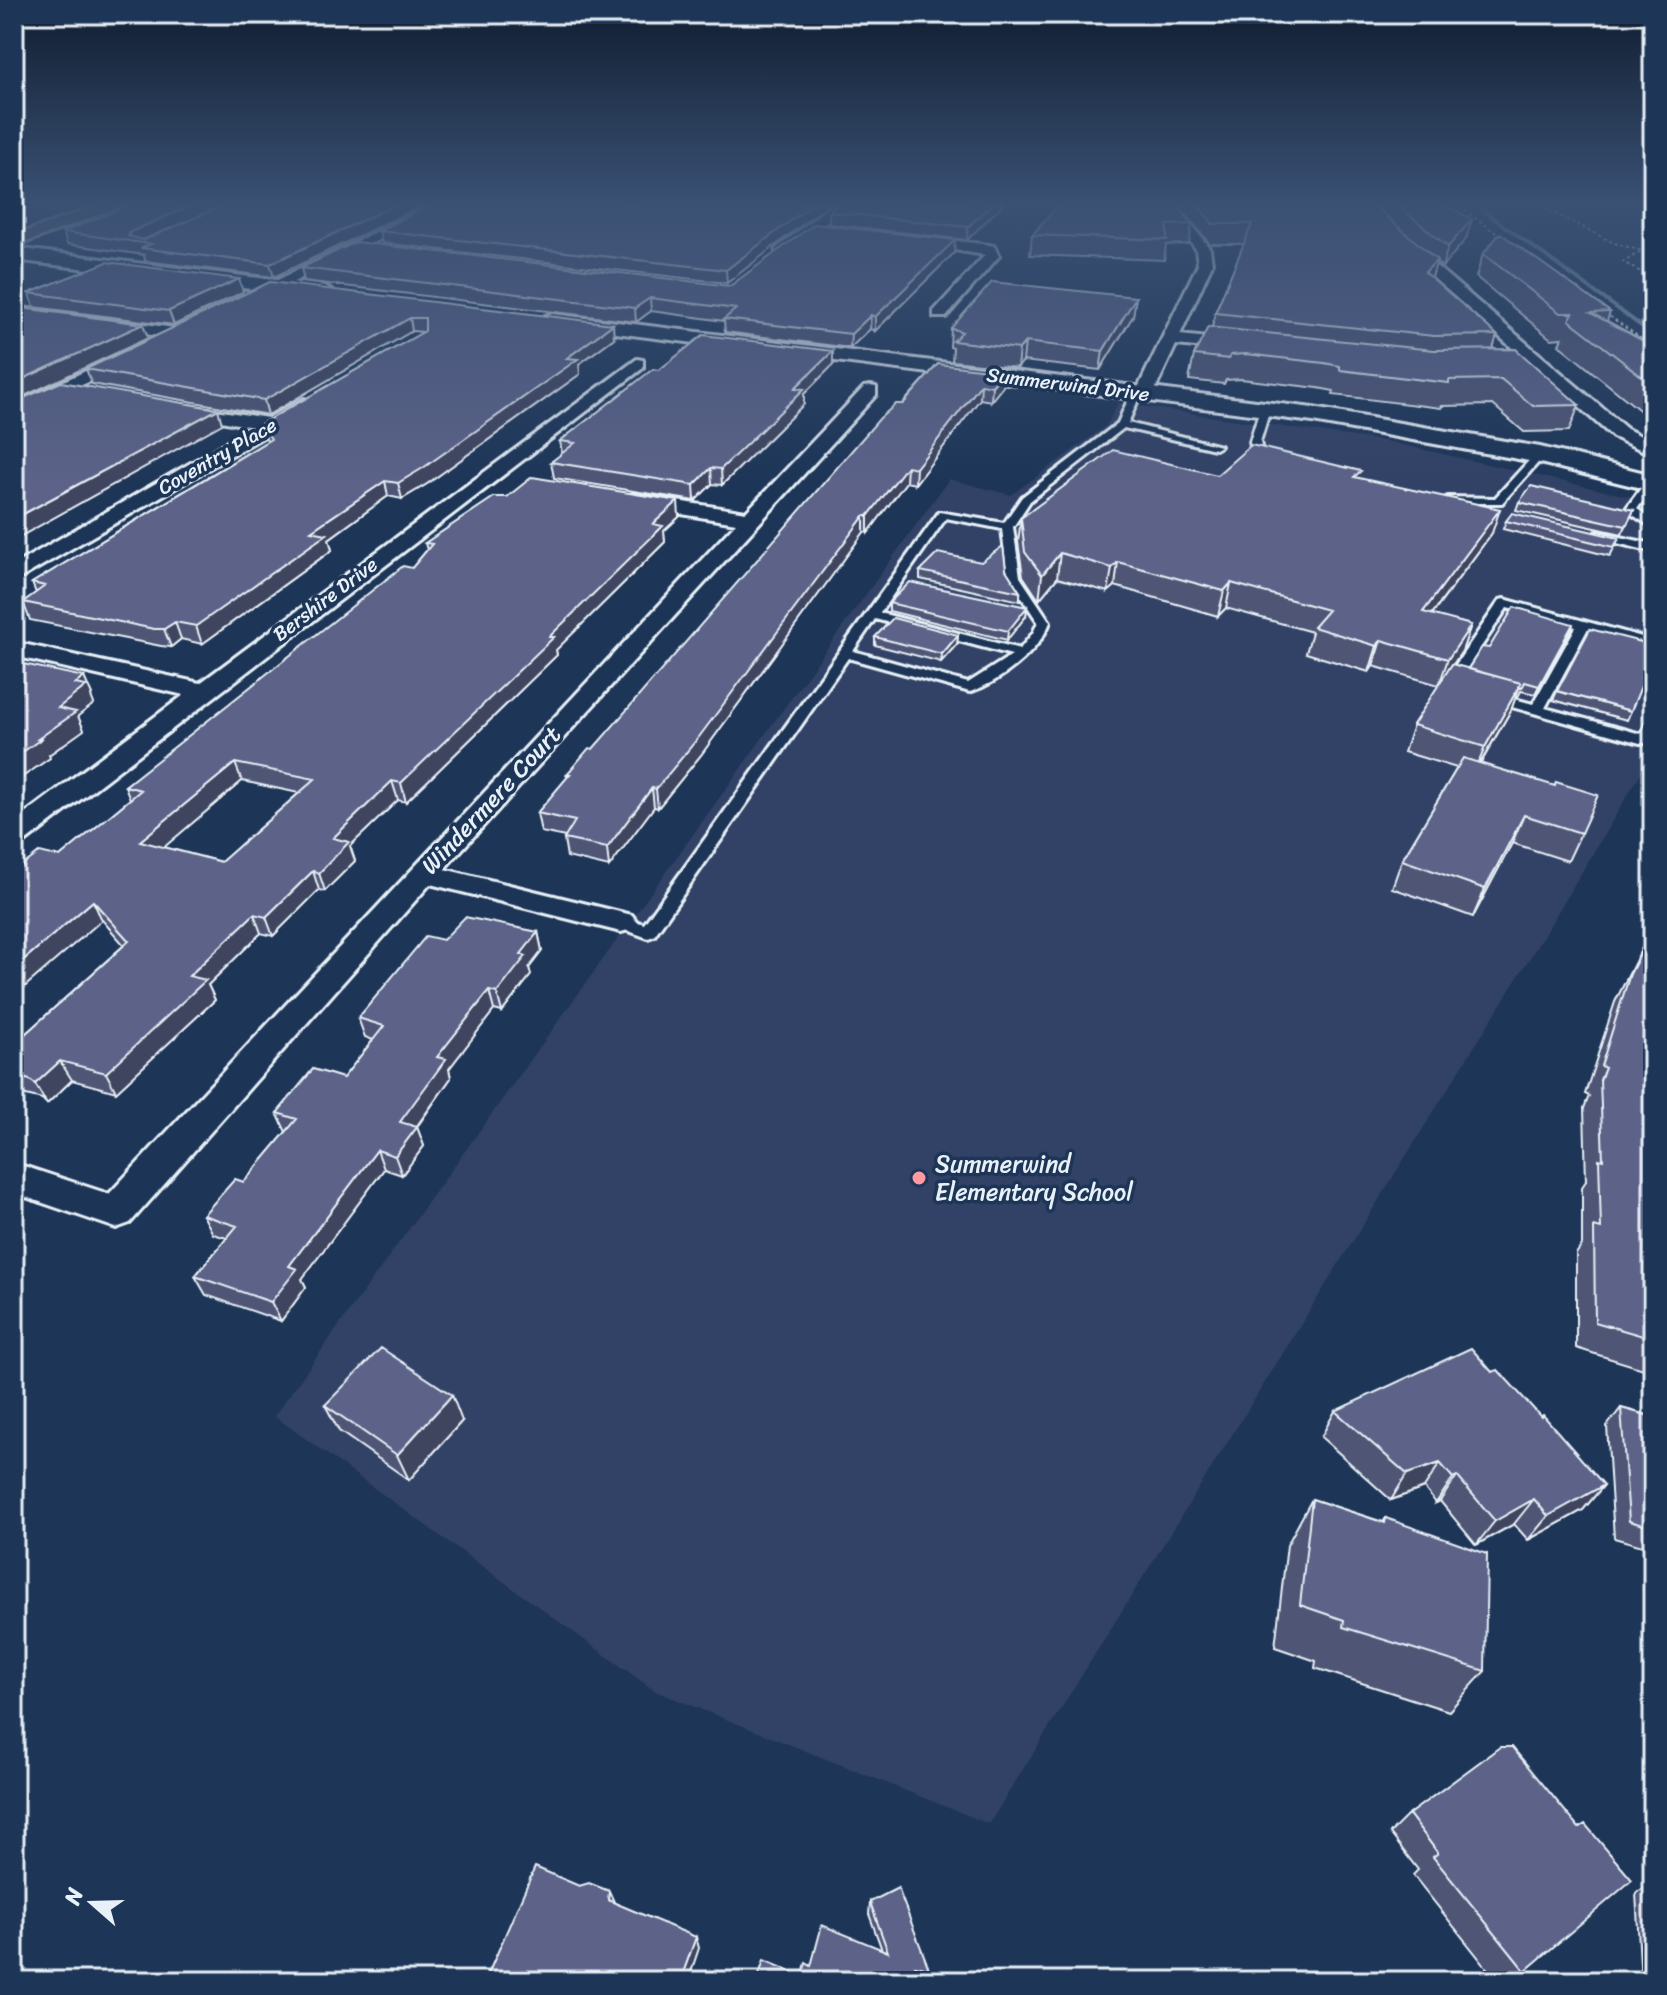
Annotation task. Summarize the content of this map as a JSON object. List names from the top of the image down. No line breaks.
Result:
{"streets":{"street":["Summerwind Drive","Coventry Place","Bershire Drive","Windermere Court"]},"places":["Summerwind Elementary School"],"north":"left"}
